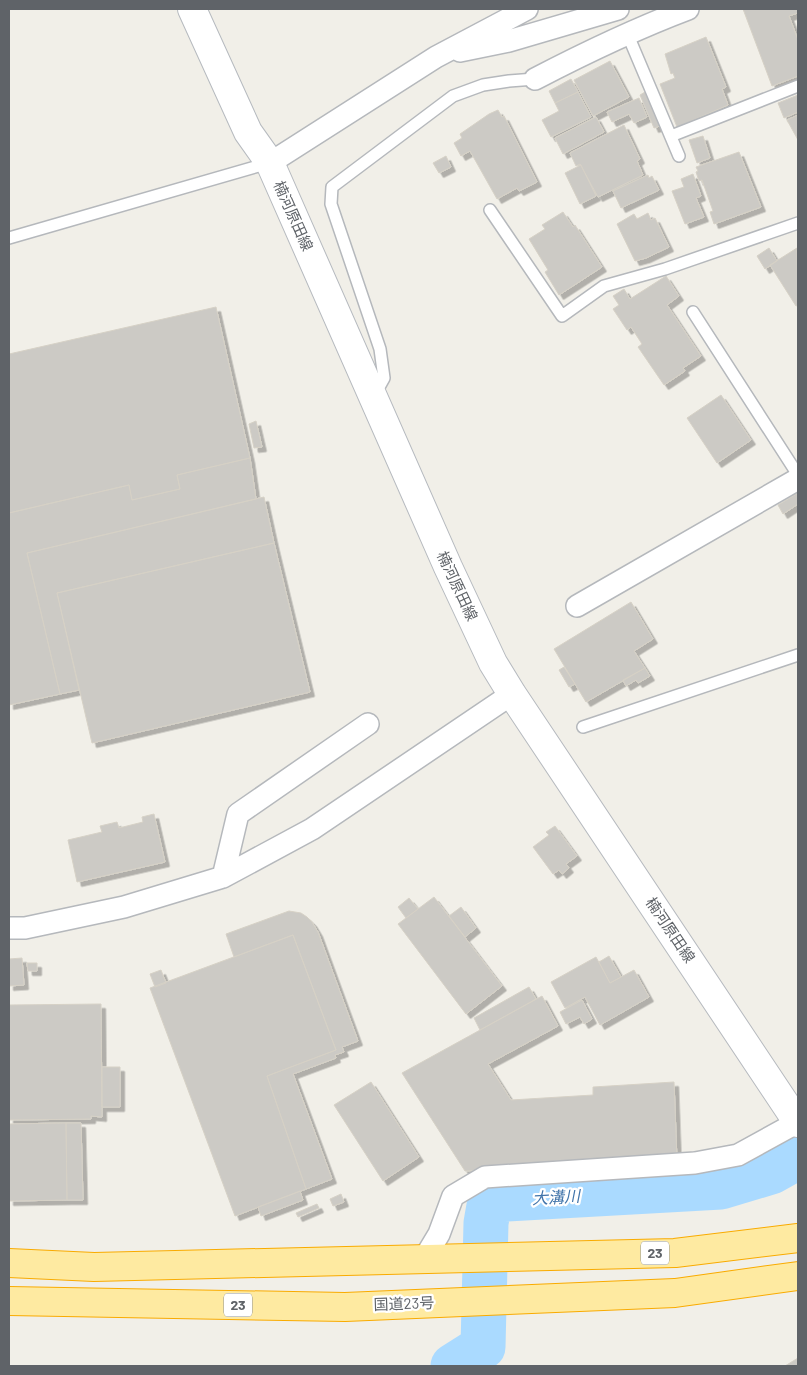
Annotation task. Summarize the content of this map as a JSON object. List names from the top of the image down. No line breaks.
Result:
{"streets":{"highway":["23","国道23号"],"main road":["楠河原田線"]},"water":["大溝川"]}
